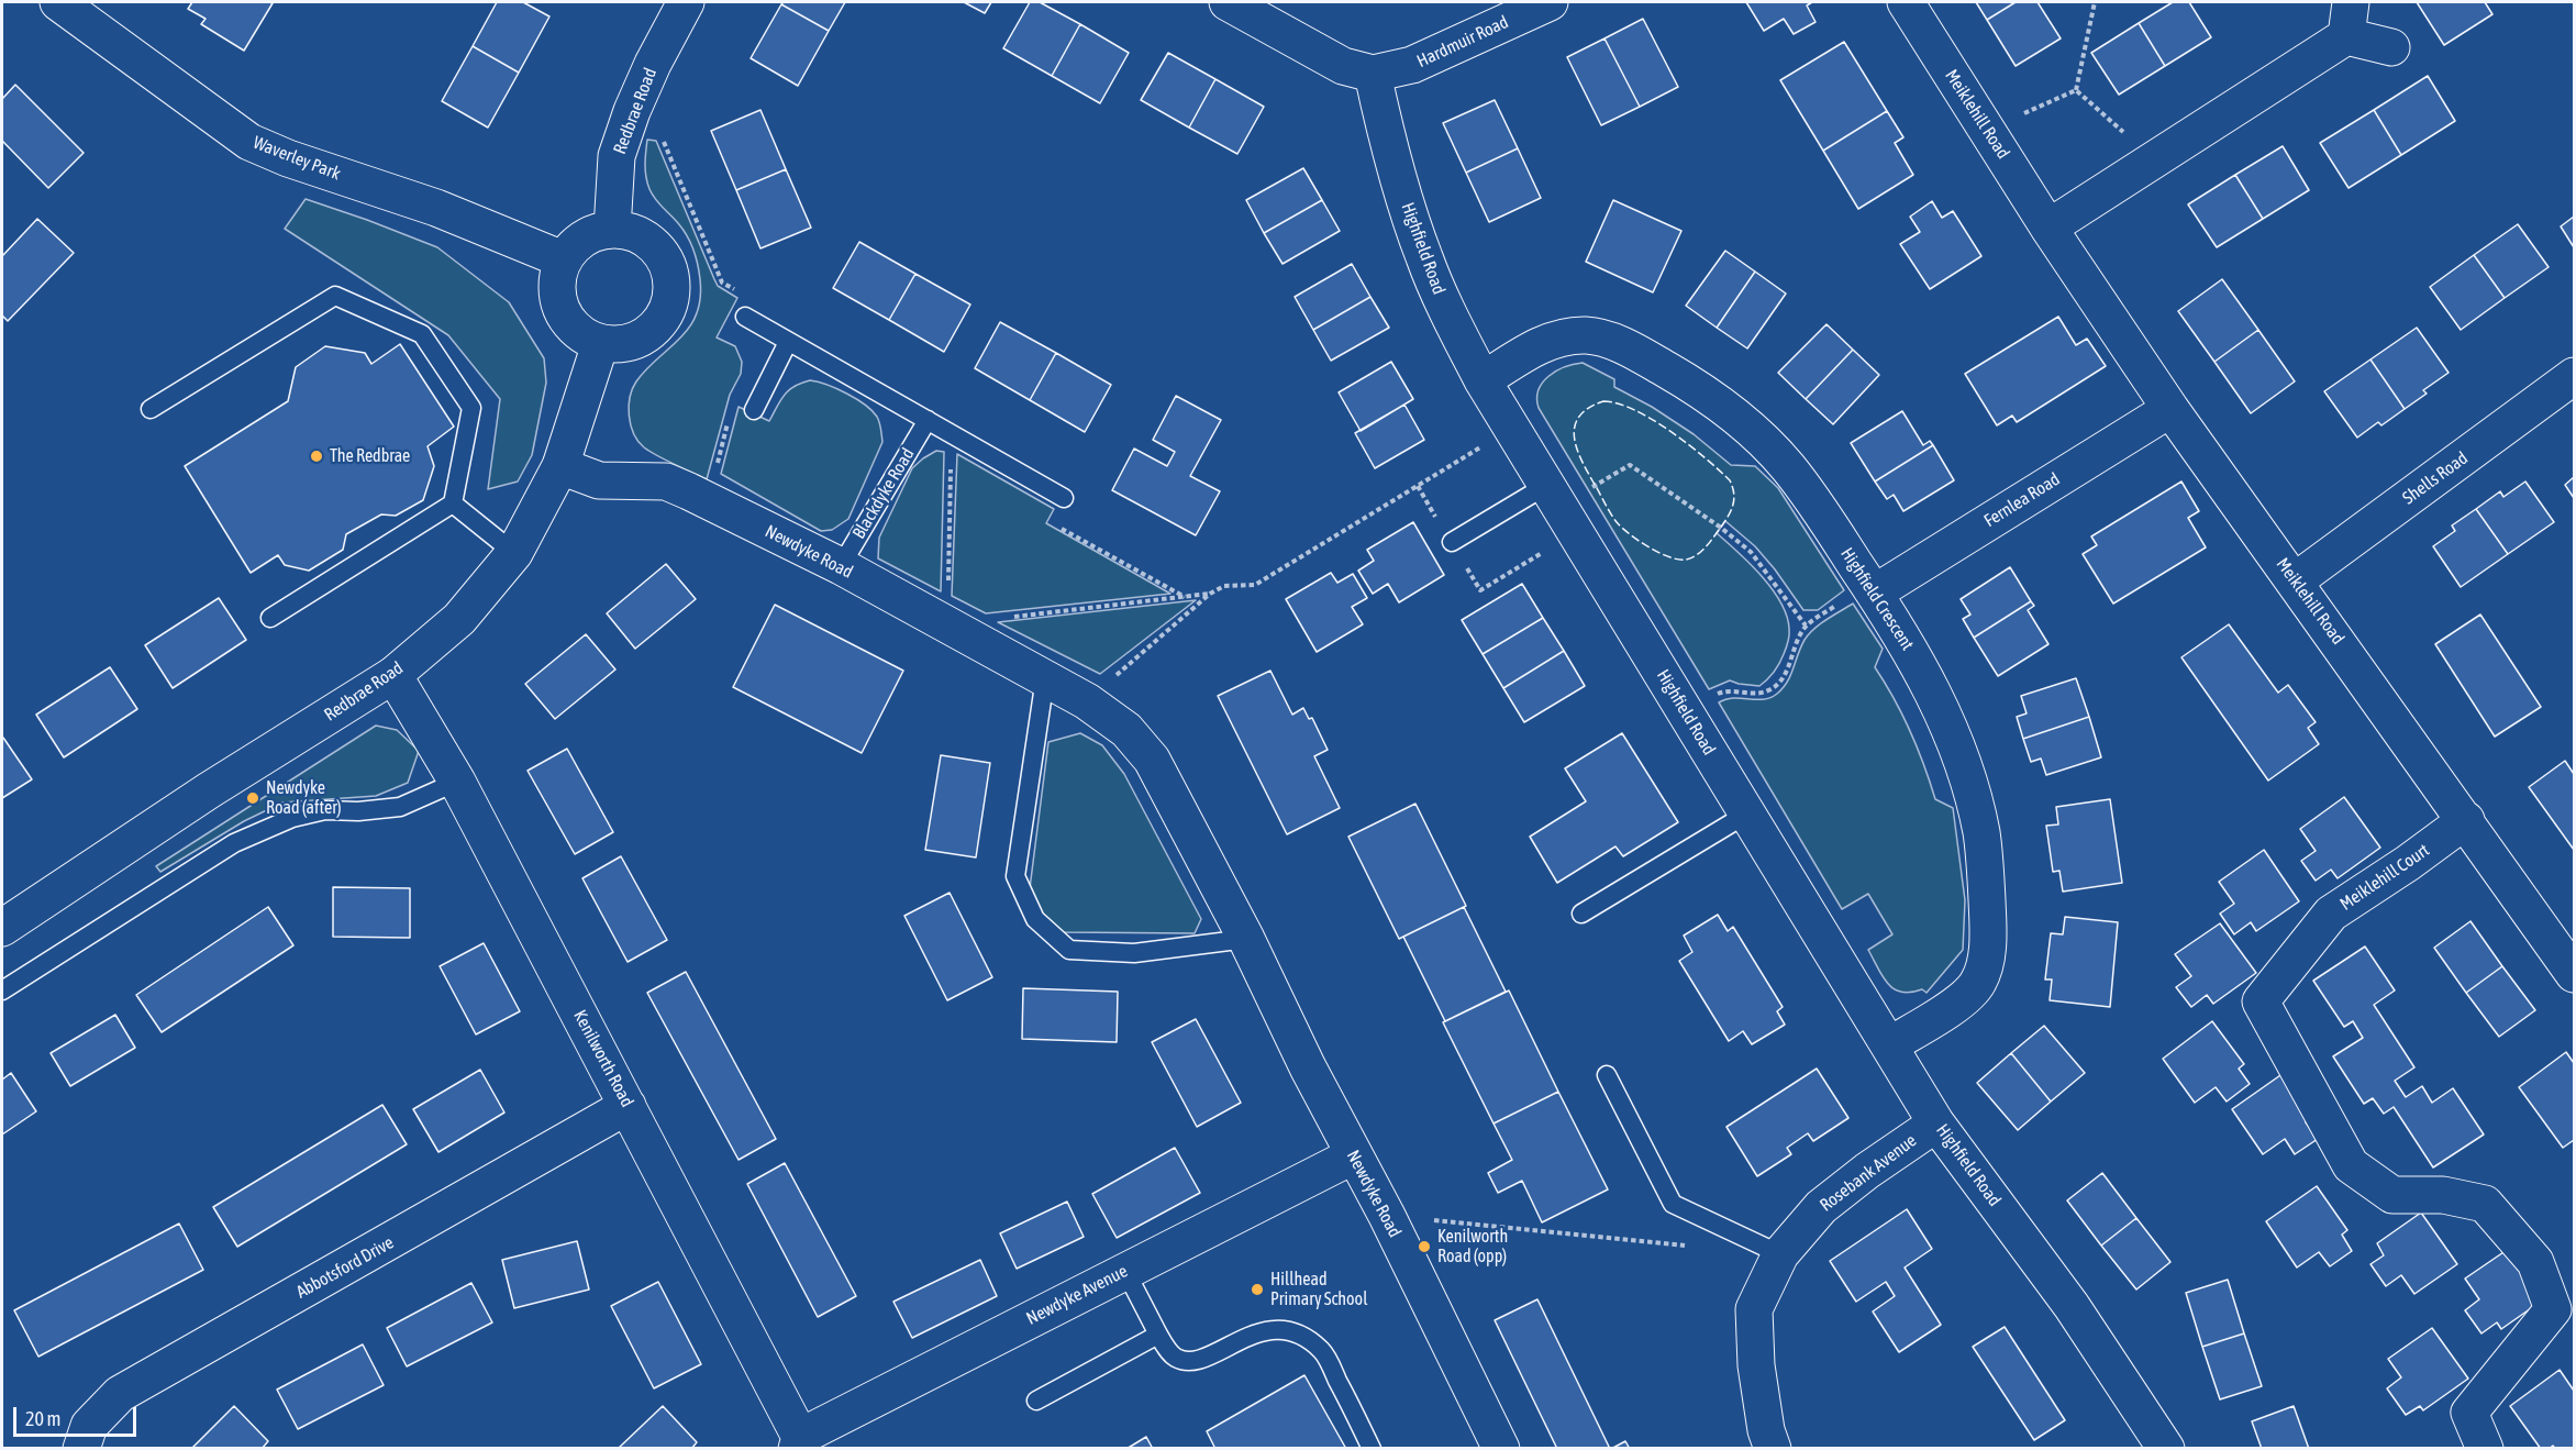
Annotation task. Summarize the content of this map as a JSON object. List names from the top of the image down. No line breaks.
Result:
{"streets":{"street":["Hardmuir Road","Redbrae Road","Meiklehill Road","Waverley Park","Highfield Road","Shells Road","Fernlea Road","Newdyke Road","Highfield Crescent","Meiklehill Court","Kenilworth Road","Rosebank Avenue","Abbotsford Drive","Newdyke Avenue"],"lane":["Blackdyke Road"]},"crossings":[["Hardmuir Road","Highfield Road"],["Redbrae Road","Waverley Park"],["Redbrae Road","Newdyke Road"],["Redbrae Road","Kenilworth Road"],["Meiklehill Road","Shells Road"],["Meiklehill Road","Fernlea Road"],["Meiklehill Road","Meiklehill Court"],["Highfield Road","Highfield Crescent"],["Highfield Road","Rosebank Avenue"],["Blackdyke Road","Newdyke Road"],["Fernlea Road","Highfield Crescent"],["Newdyke Road","Newdyke Avenue"],["Kenilworth Road","Abbotsford Drive"],["Kenilworth Road","Newdyke Avenue"]],"places":["The Redbrae","Newdyke Road (after)","Kenilworth Road (opp)","Hillhead Primary School"],"scale_bar":"20 m"}
